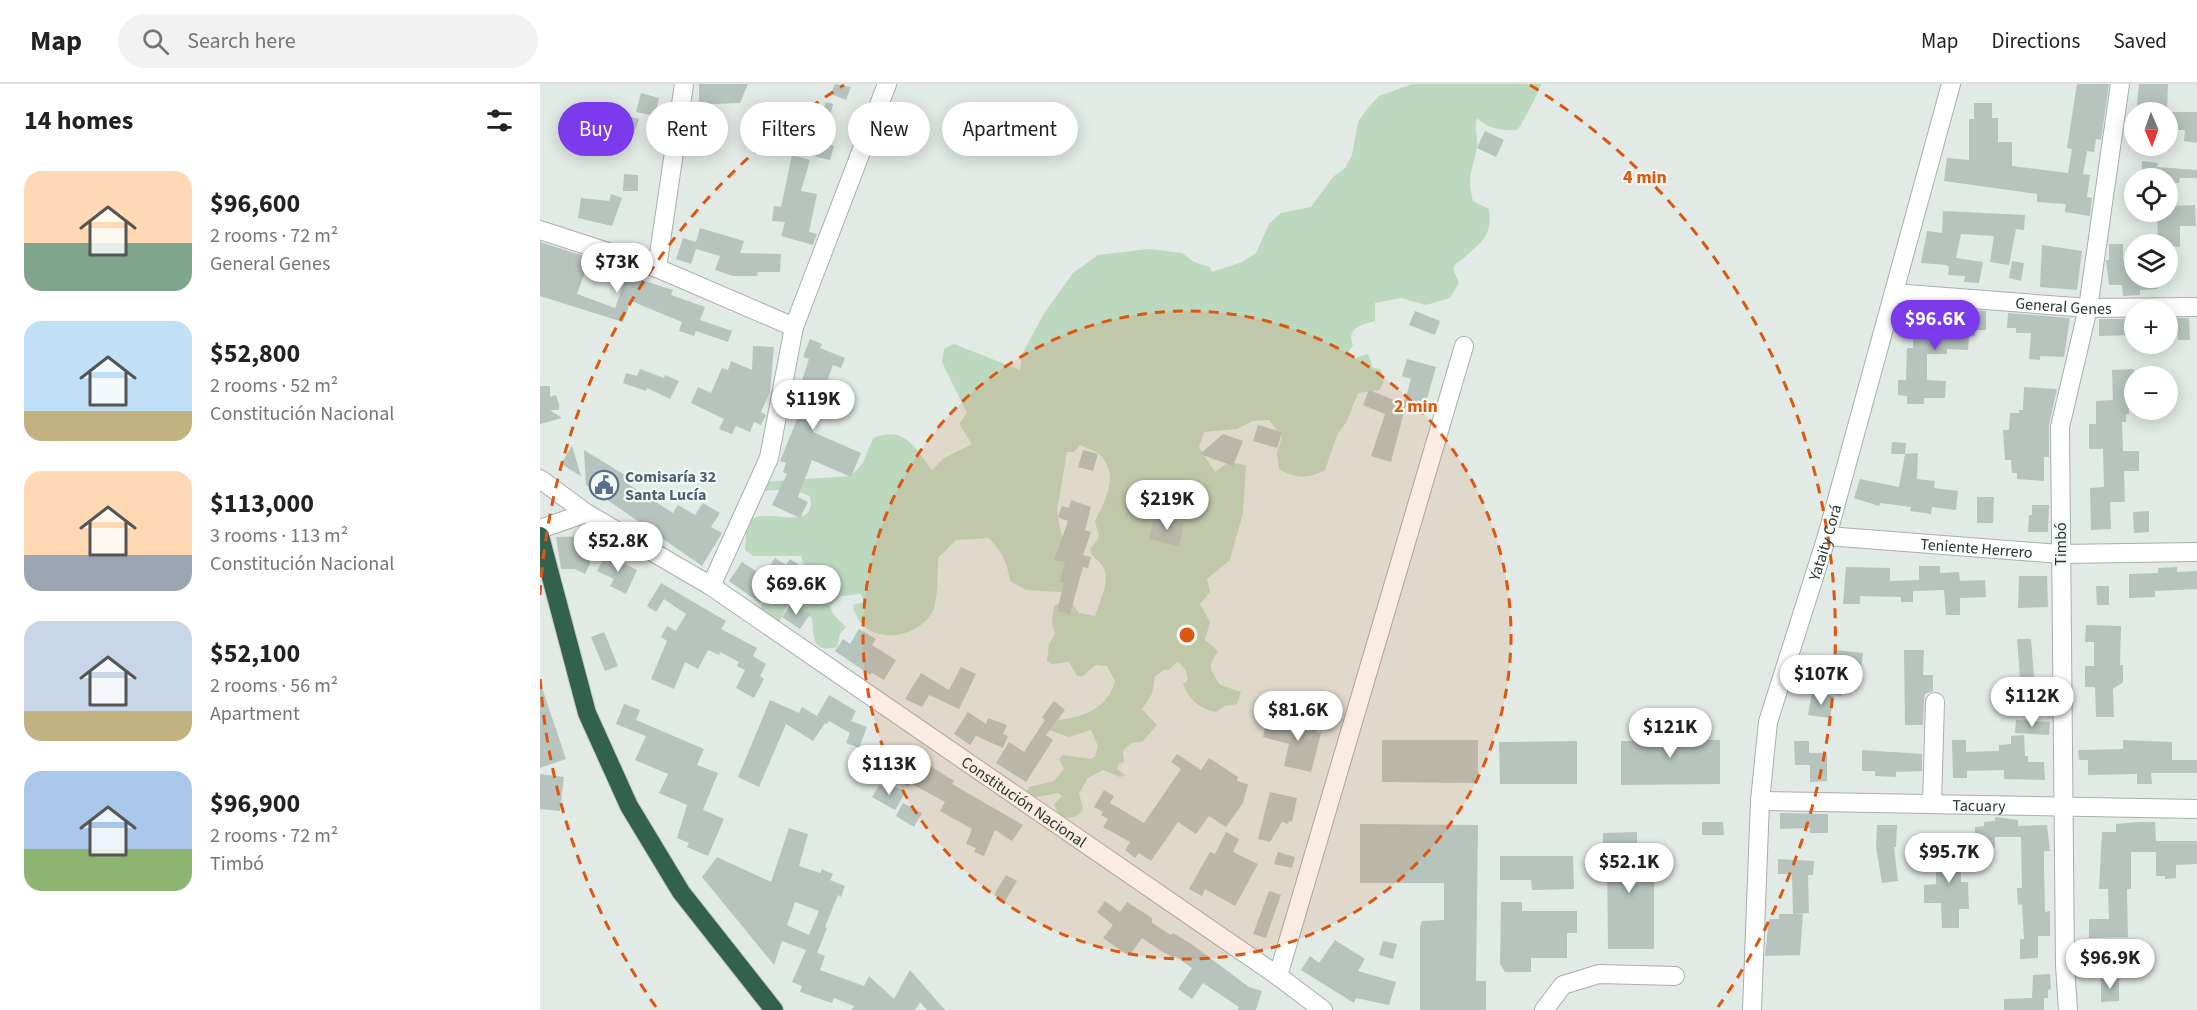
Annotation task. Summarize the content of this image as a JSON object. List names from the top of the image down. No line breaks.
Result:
{"streets":{"street":["General Genes","Yataity Corá","Timbó","Teniente Herrero","Constitución Nacional","Tacuary"]},"crossings":[["General Genes","Yataity Corá"],["General Genes","Timbó"],["Yataity Corá","Teniente Herrero"],["Yataity Corá","Tacuary"],["Timbó","Teniente Herrero"],["Timbó","Tacuary"]],"places":{"public building":["Comisaría 32 Santa Lucía"]},"north":"bottom","page":{"header":"Map","search":"Search here","nav":["Map","Directions","Saved"],"heading":"14 homes","map_buttons":["+","−"],"chip":["Buy","Rent","Filters","New","Apartment"],"list":[{"name":"$96,600","note":"2 rooms · 72 m² · General Genes"},{"name":"$52,800","note":"2 rooms · 52 m² · Constitución Nacional"},{"name":"$113,000","note":"3 rooms · 113 m² · Constitución Nacional"},{"name":"$52,100","note":"2 rooms · 56 m² · Apartment"},{"name":"$96,900","note":"2 rooms · 72 m² · Timbó"}],"price":["$73K","$96.6K","$119K","$219K","$52.8K","$69.6K","$107K","$112K","$81.6K","$121K","$113K","$95.7K","$52.1K","$96.9K"]},"rings":["4 min","2 min"]}
